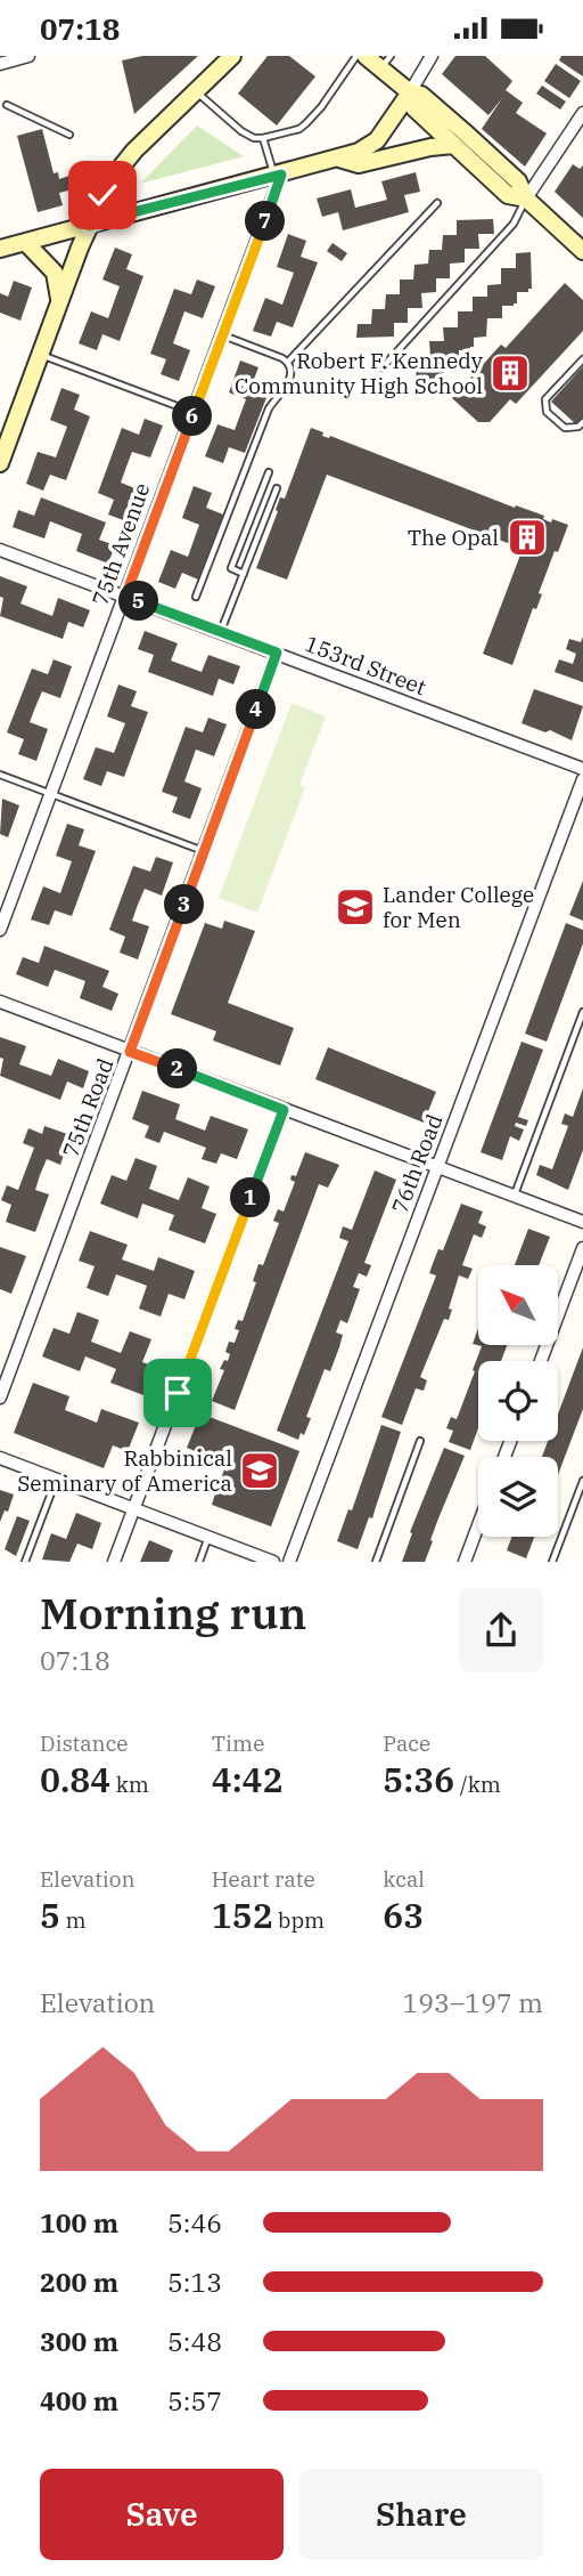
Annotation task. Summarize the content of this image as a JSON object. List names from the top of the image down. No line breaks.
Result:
{"streets":{"street":["75th Avenue","153rd Street","75th Road","76th Road"]},"crossings":[["75th Avenue","153rd Street"],["153rd Street","75th Road"]],"places":{"building":["Robert F. Kennedy Community High School","The Opal"],"school or university":["Lander College for Men","Rabbinical Seminary of America"]},"north":"top left","page":{"status":"07:18","pins":["7","6","5","4","3","2","1"],"heading":["Morning run","07:18"],"stats":[["Distance","0.84 km"],["Time","4:42"],["Pace","5:36 /km"],["Elevation","5 m"],["Heart rate","152 bpm"],["kcal","63"]],"chart":["Elevation","193–197 m"],"list":[{"name":"100 m","note":"5:46"},{"name":"200 m","note":"5:13"},{"name":"300 m","note":"5:48"},{"name":"400 m","note":"5:57"}],"buttons":["Save","Share"]}}
